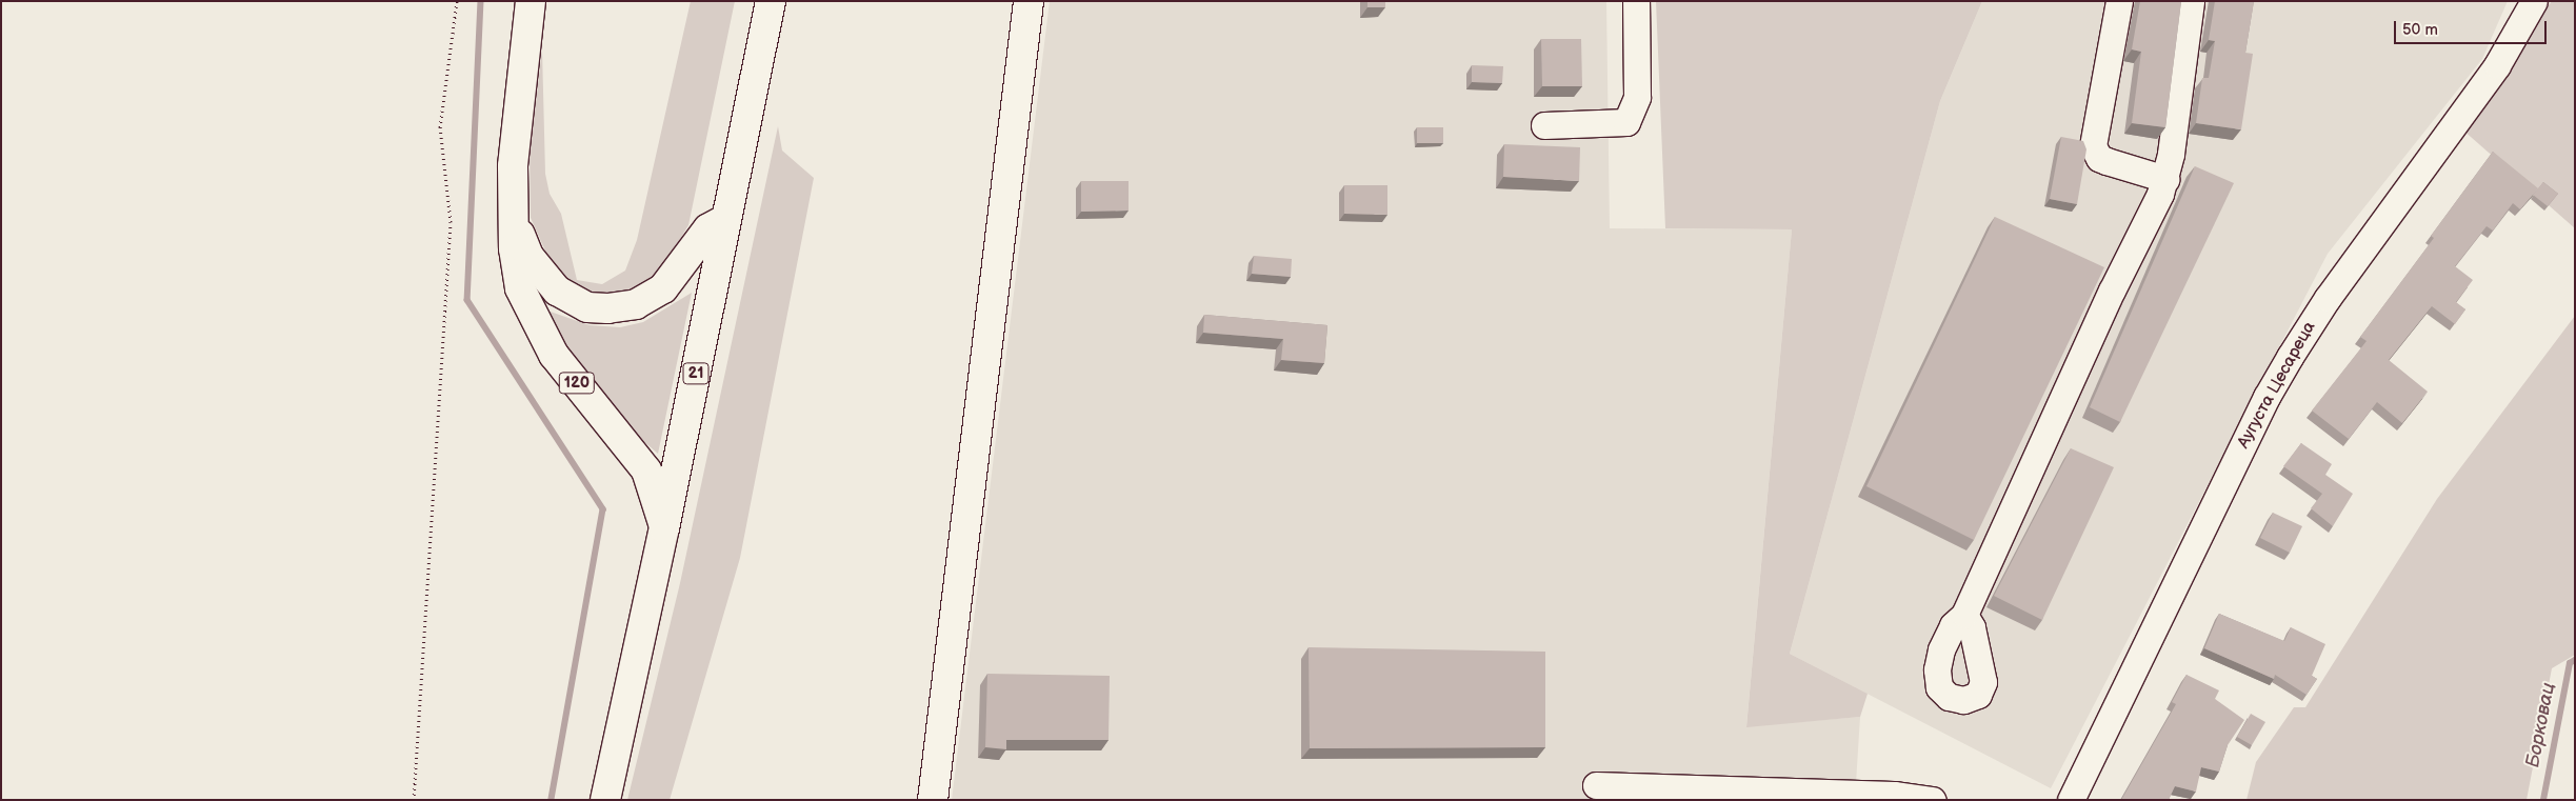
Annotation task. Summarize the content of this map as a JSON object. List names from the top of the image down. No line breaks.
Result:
{"streets":{"main road":["21","120"],"street":["Аугуста Цесареца"]},"crossings":[["21","120"]],"water":["Борковац"],"scale_bar":"50 m"}
